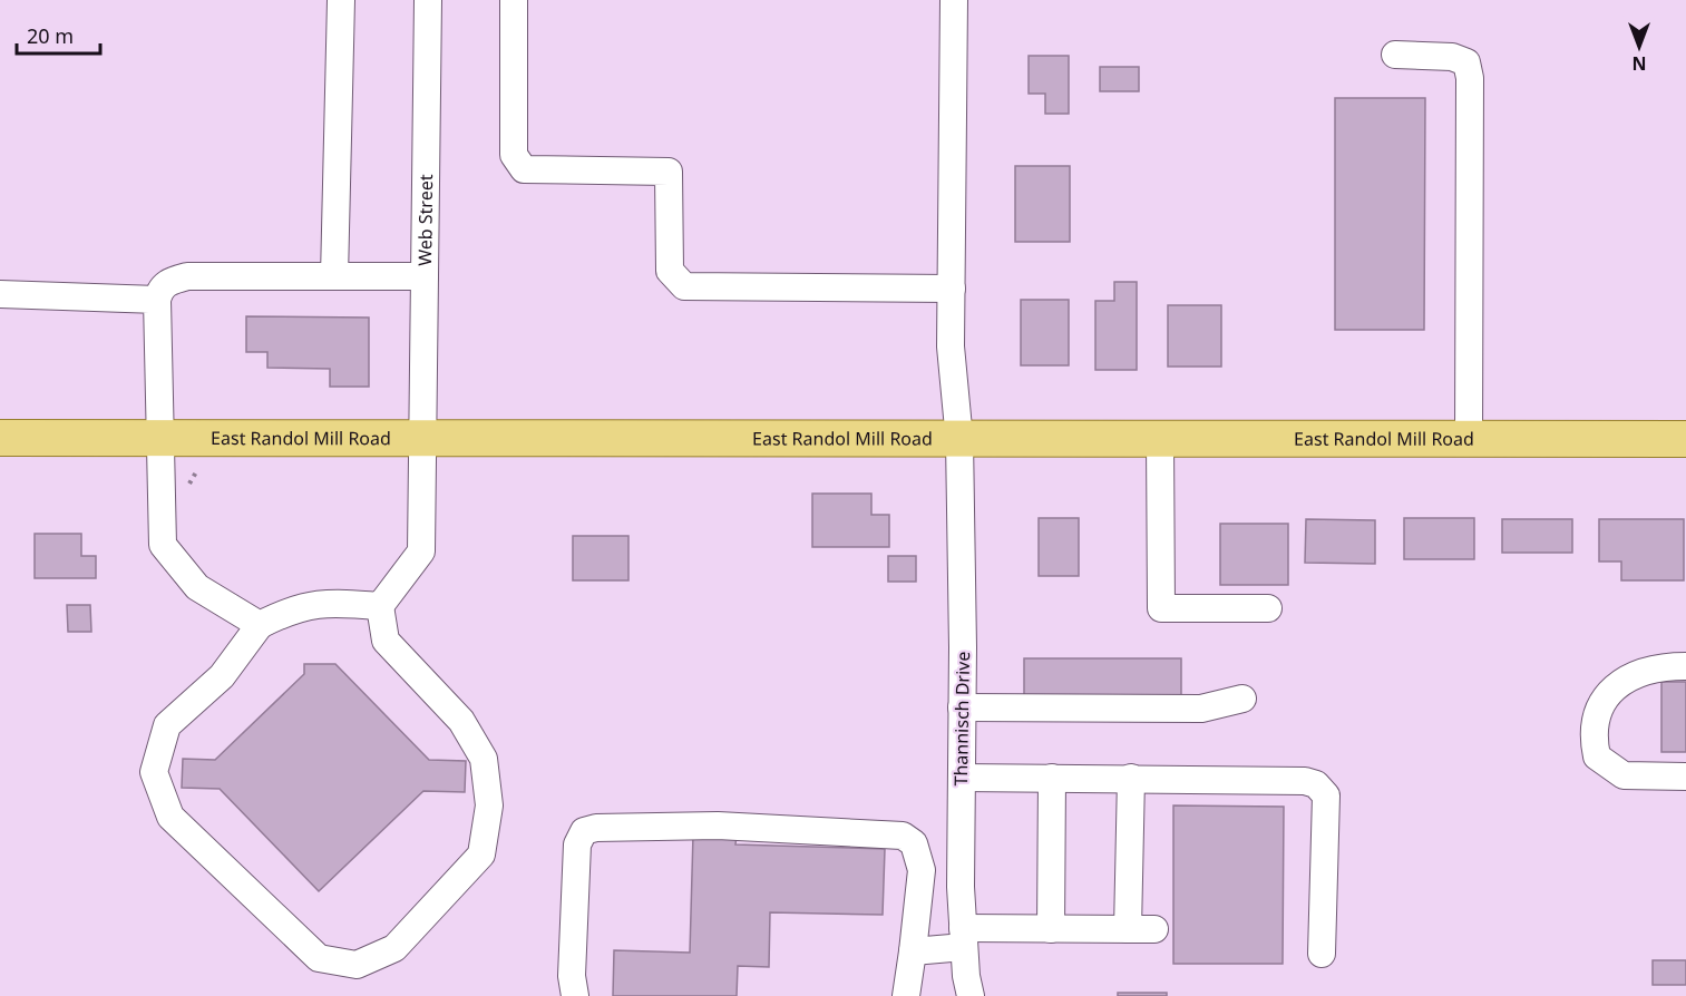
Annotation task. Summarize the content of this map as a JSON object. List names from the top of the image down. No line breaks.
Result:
{"streets":{"main road":["East Randol Mill Road"],"street":["Web Street","Thannisch Drive"]},"crossings":[["Web Street","East Randol Mill Road"],["East Randol Mill Road","Thannisch Drive"]],"scale_bar":"20 m","north":"bottom"}
